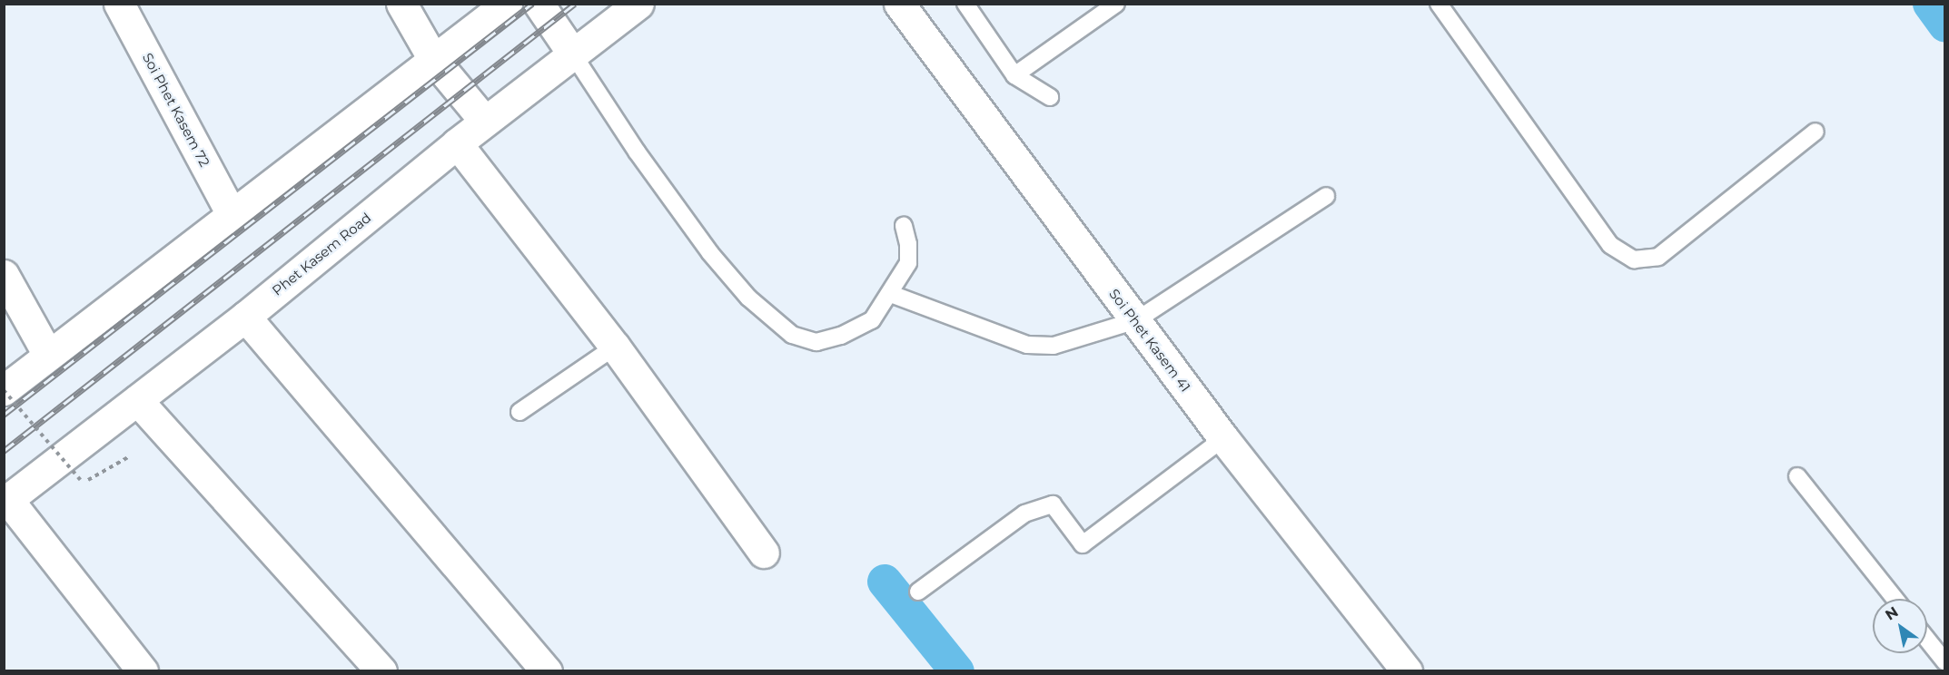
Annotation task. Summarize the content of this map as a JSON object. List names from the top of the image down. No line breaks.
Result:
{"streets":{"street":["Soi Phet Kasem 72","Phet Kasem Road","Soi Phet Kasem 41"]},"north":"top left"}
